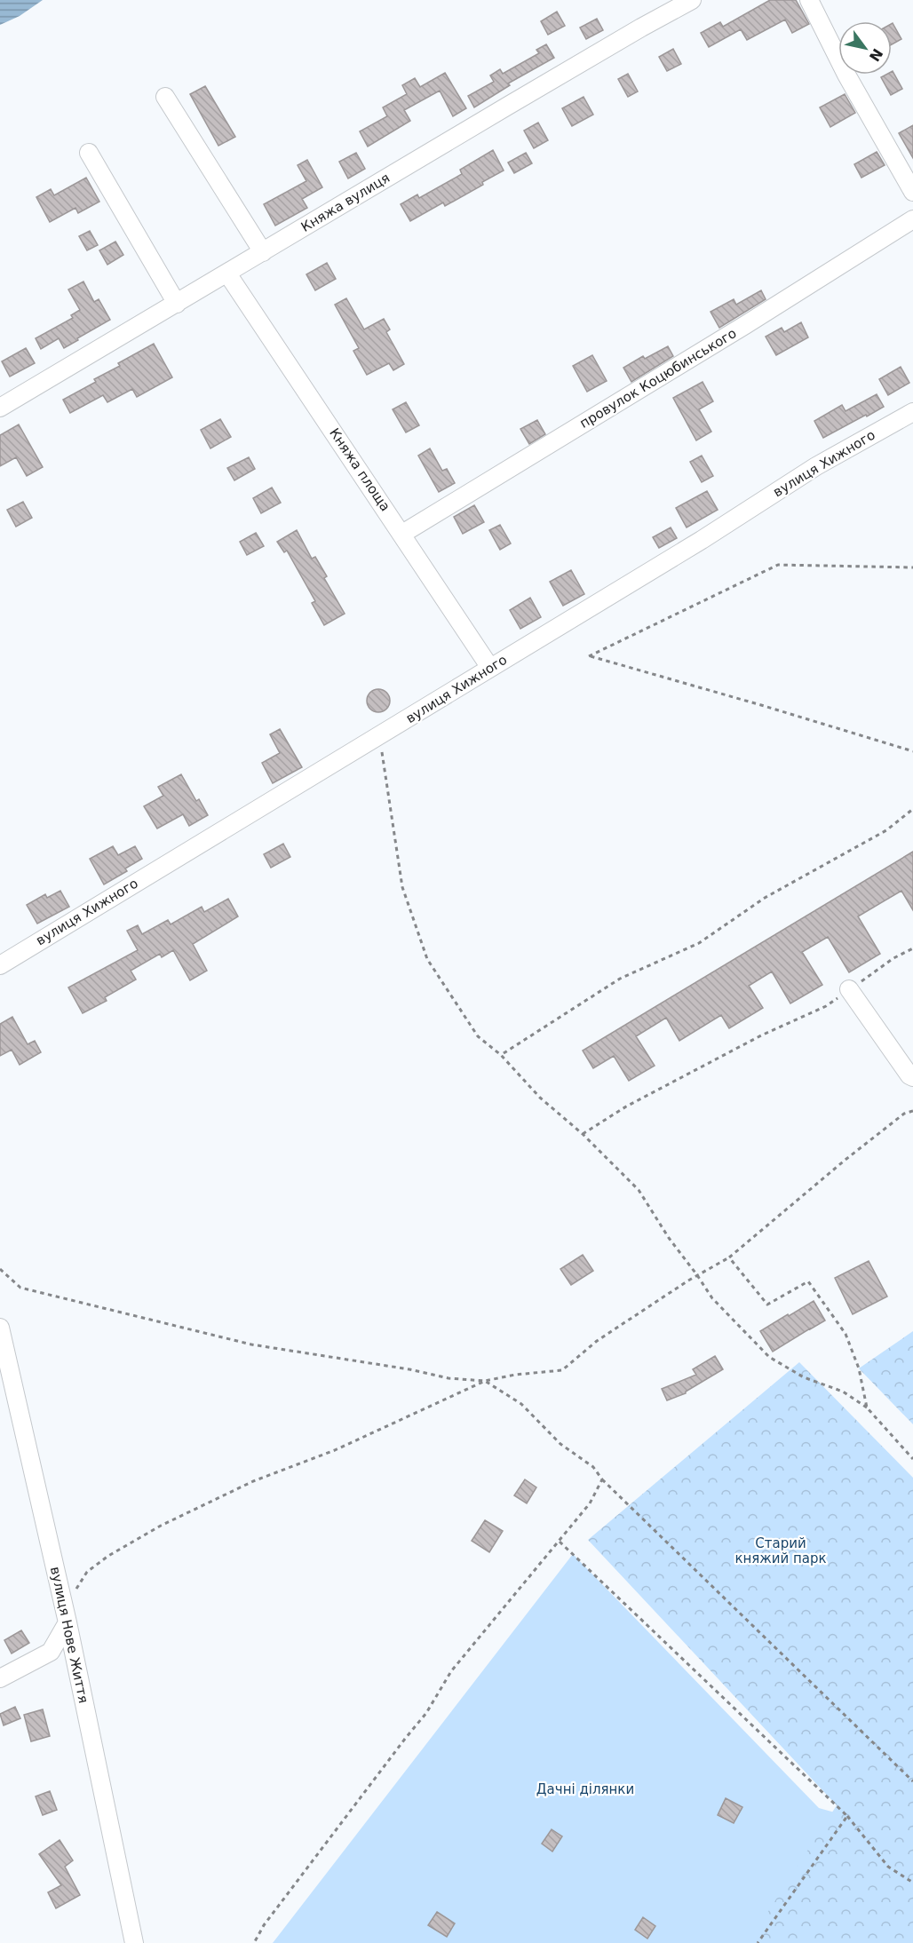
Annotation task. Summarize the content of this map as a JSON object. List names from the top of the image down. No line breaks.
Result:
{"streets":{"street":["Княжа вулиця","провулок Коцюбинського","вулиця Хижного","Княжа площа","вулиця Нове Життя"]},"crossings":[["Княжа вулиця","Княжа площа"],["провулок Коцюбинського","Княжа площа"],["вулиця Хижного","Княжа площа"]],"parks":["Старий княжий парк","Дачні ділянки"],"north":"bottom right"}
